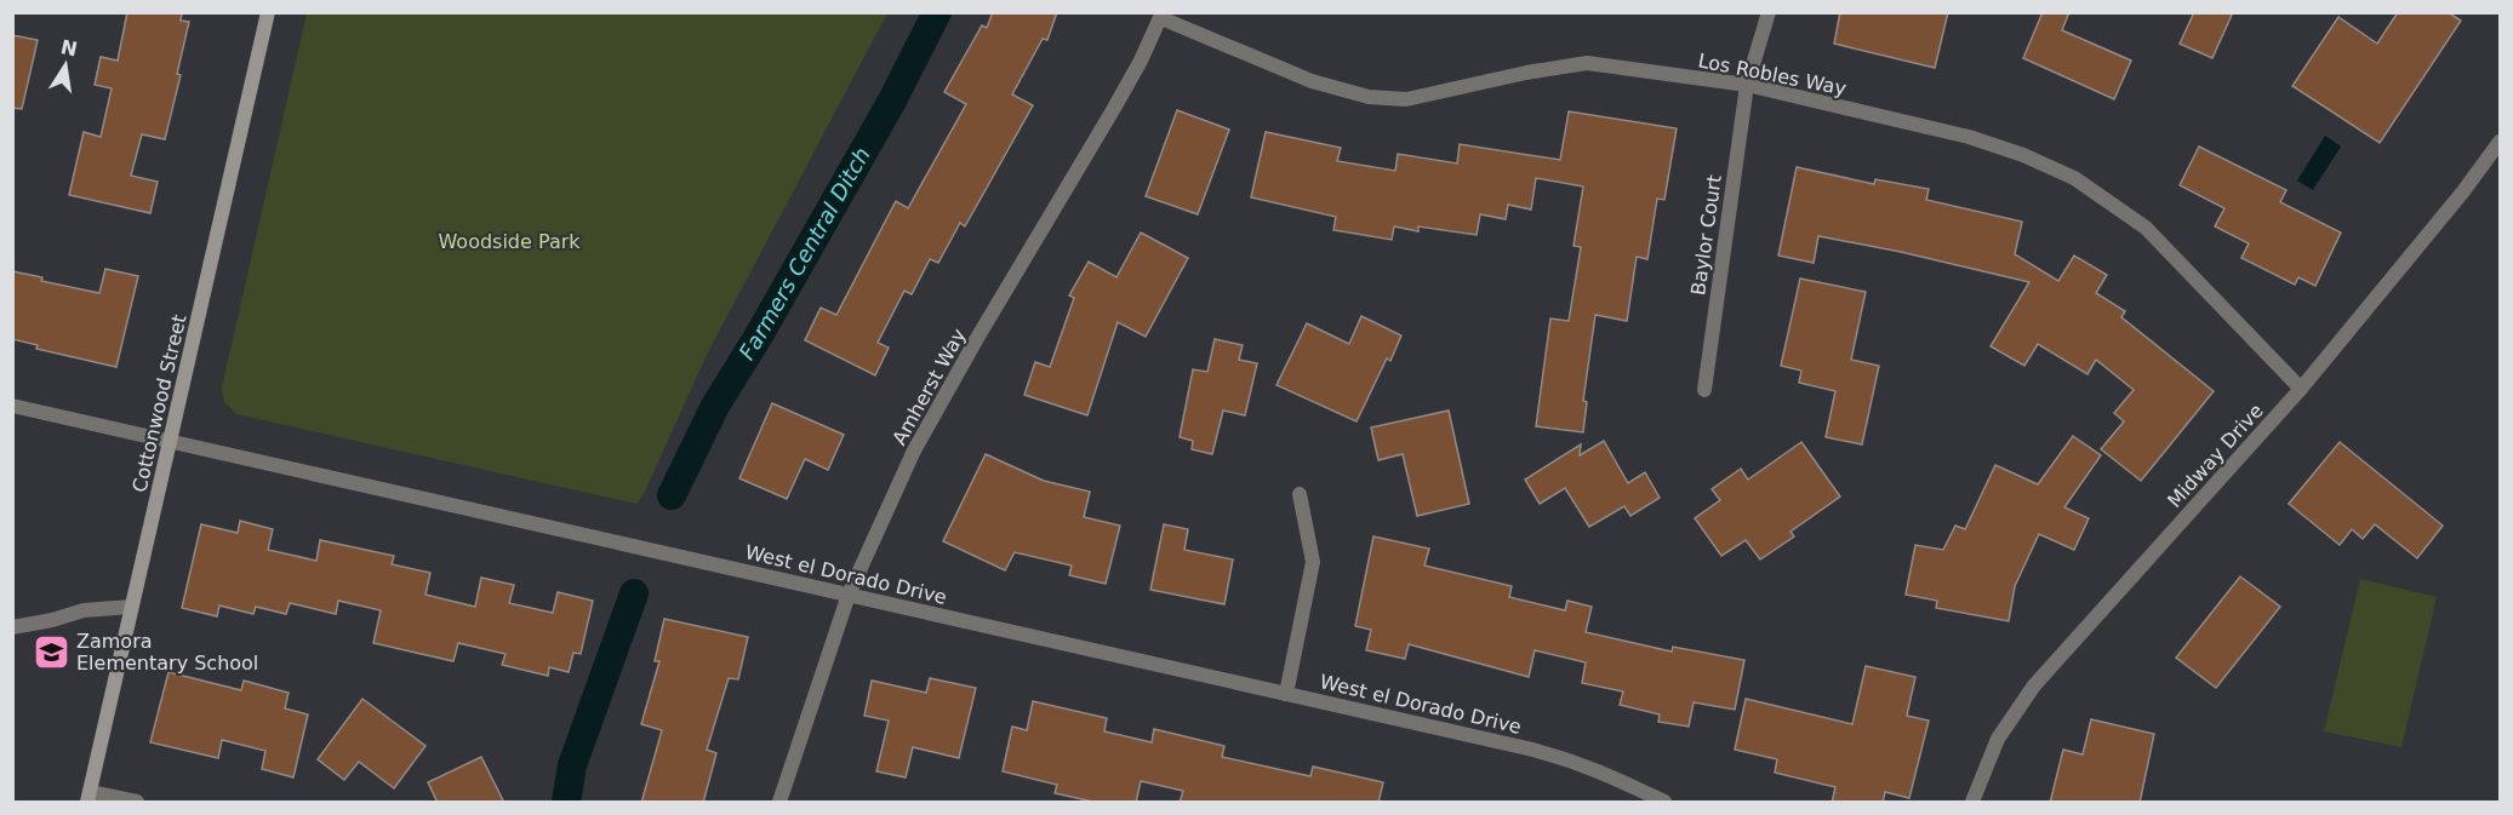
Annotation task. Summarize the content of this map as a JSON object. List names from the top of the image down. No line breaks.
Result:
{"streets":{"street":["Los Robles Way","Baylor Court","Amherst Way","Cottonwood Street","Midway Drive","West el Dorado Drive"]},"crossings":[["Los Robles Way","Baylor Court"],["Los Robles Way","Amherst Way"],["Los Robles Way","Midway Drive"],["Amherst Way","West el Dorado Drive"],["Cottonwood Street","West el Dorado Drive"]],"water":["Farmers Central Ditch"],"parks":["Woodside Park"],"places":{"school or university":["Zamora Elementary School"]},"north":"top"}
